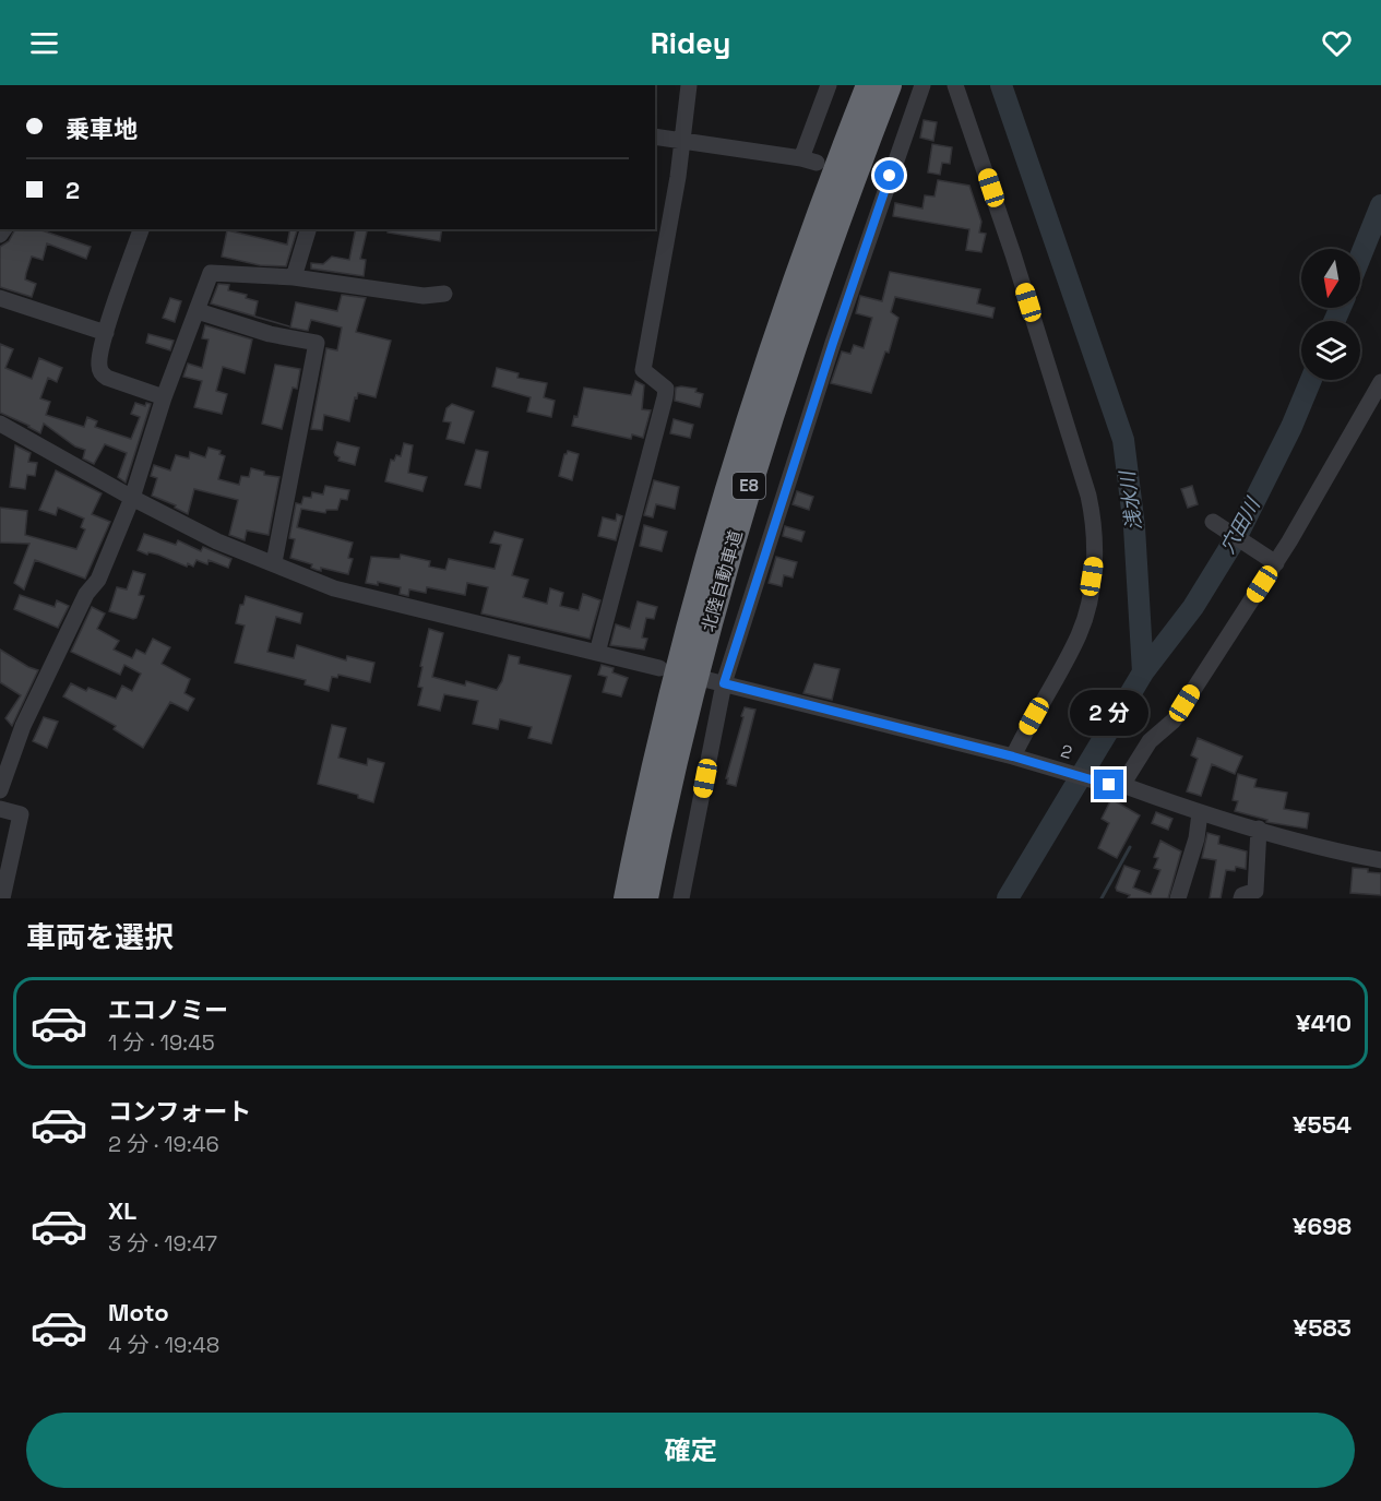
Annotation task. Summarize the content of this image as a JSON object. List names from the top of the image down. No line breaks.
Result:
{"streets":{"highway":["E8","北陸自動車道"],"street":["2"]},"water":["浅水川","穴田川"],"north":"bottom","page":{"header":"Ridey","banner":["乗車地","2"],"bubble":"2 分","heading":"車両を選択","list":[{"name":"エコノミー","note":"1 分 · 19:45","value":"¥410"},{"name":"コンフォート","note":"2 分 · 19:46","value":"¥554"},{"name":"XL","note":"3 分 · 19:47","value":"¥698"},{"name":"Moto","note":"4 分 · 19:48","value":"¥583"}],"buttons":"確定"}}
